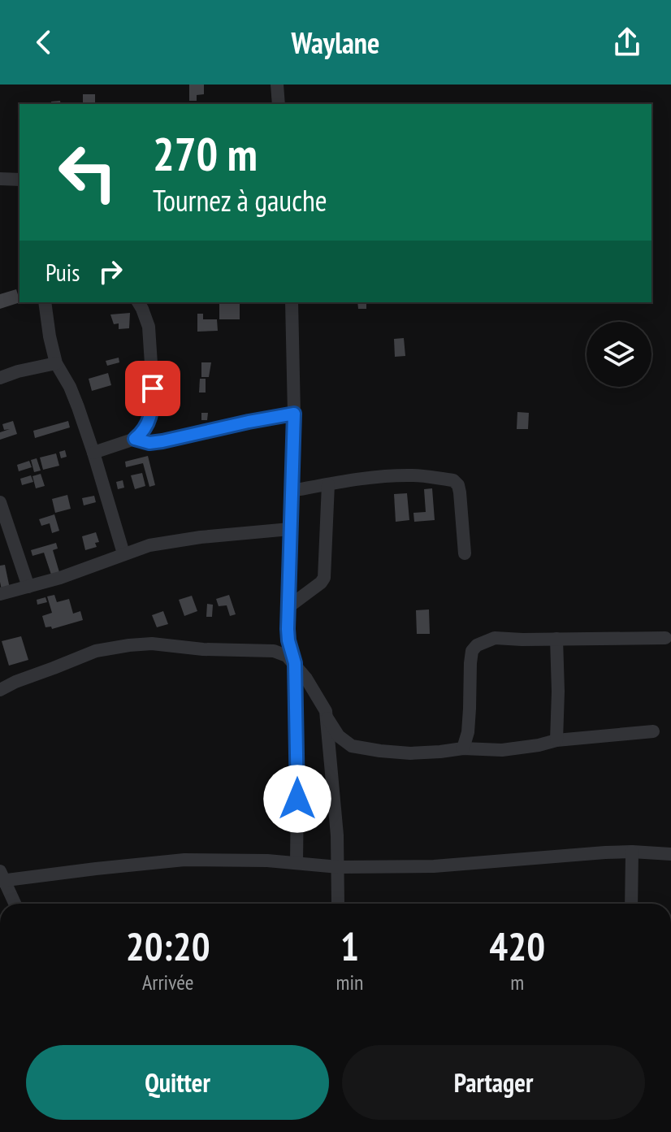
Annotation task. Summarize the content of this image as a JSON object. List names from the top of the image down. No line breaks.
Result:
{"page":{"header":"Waylane","turn":["270 m","Tournez à gauche"],"then":"Puis","eta":["20:20","Arrivée","1","min","420","m"],"buttons":["Quitter","Partager"]}}
